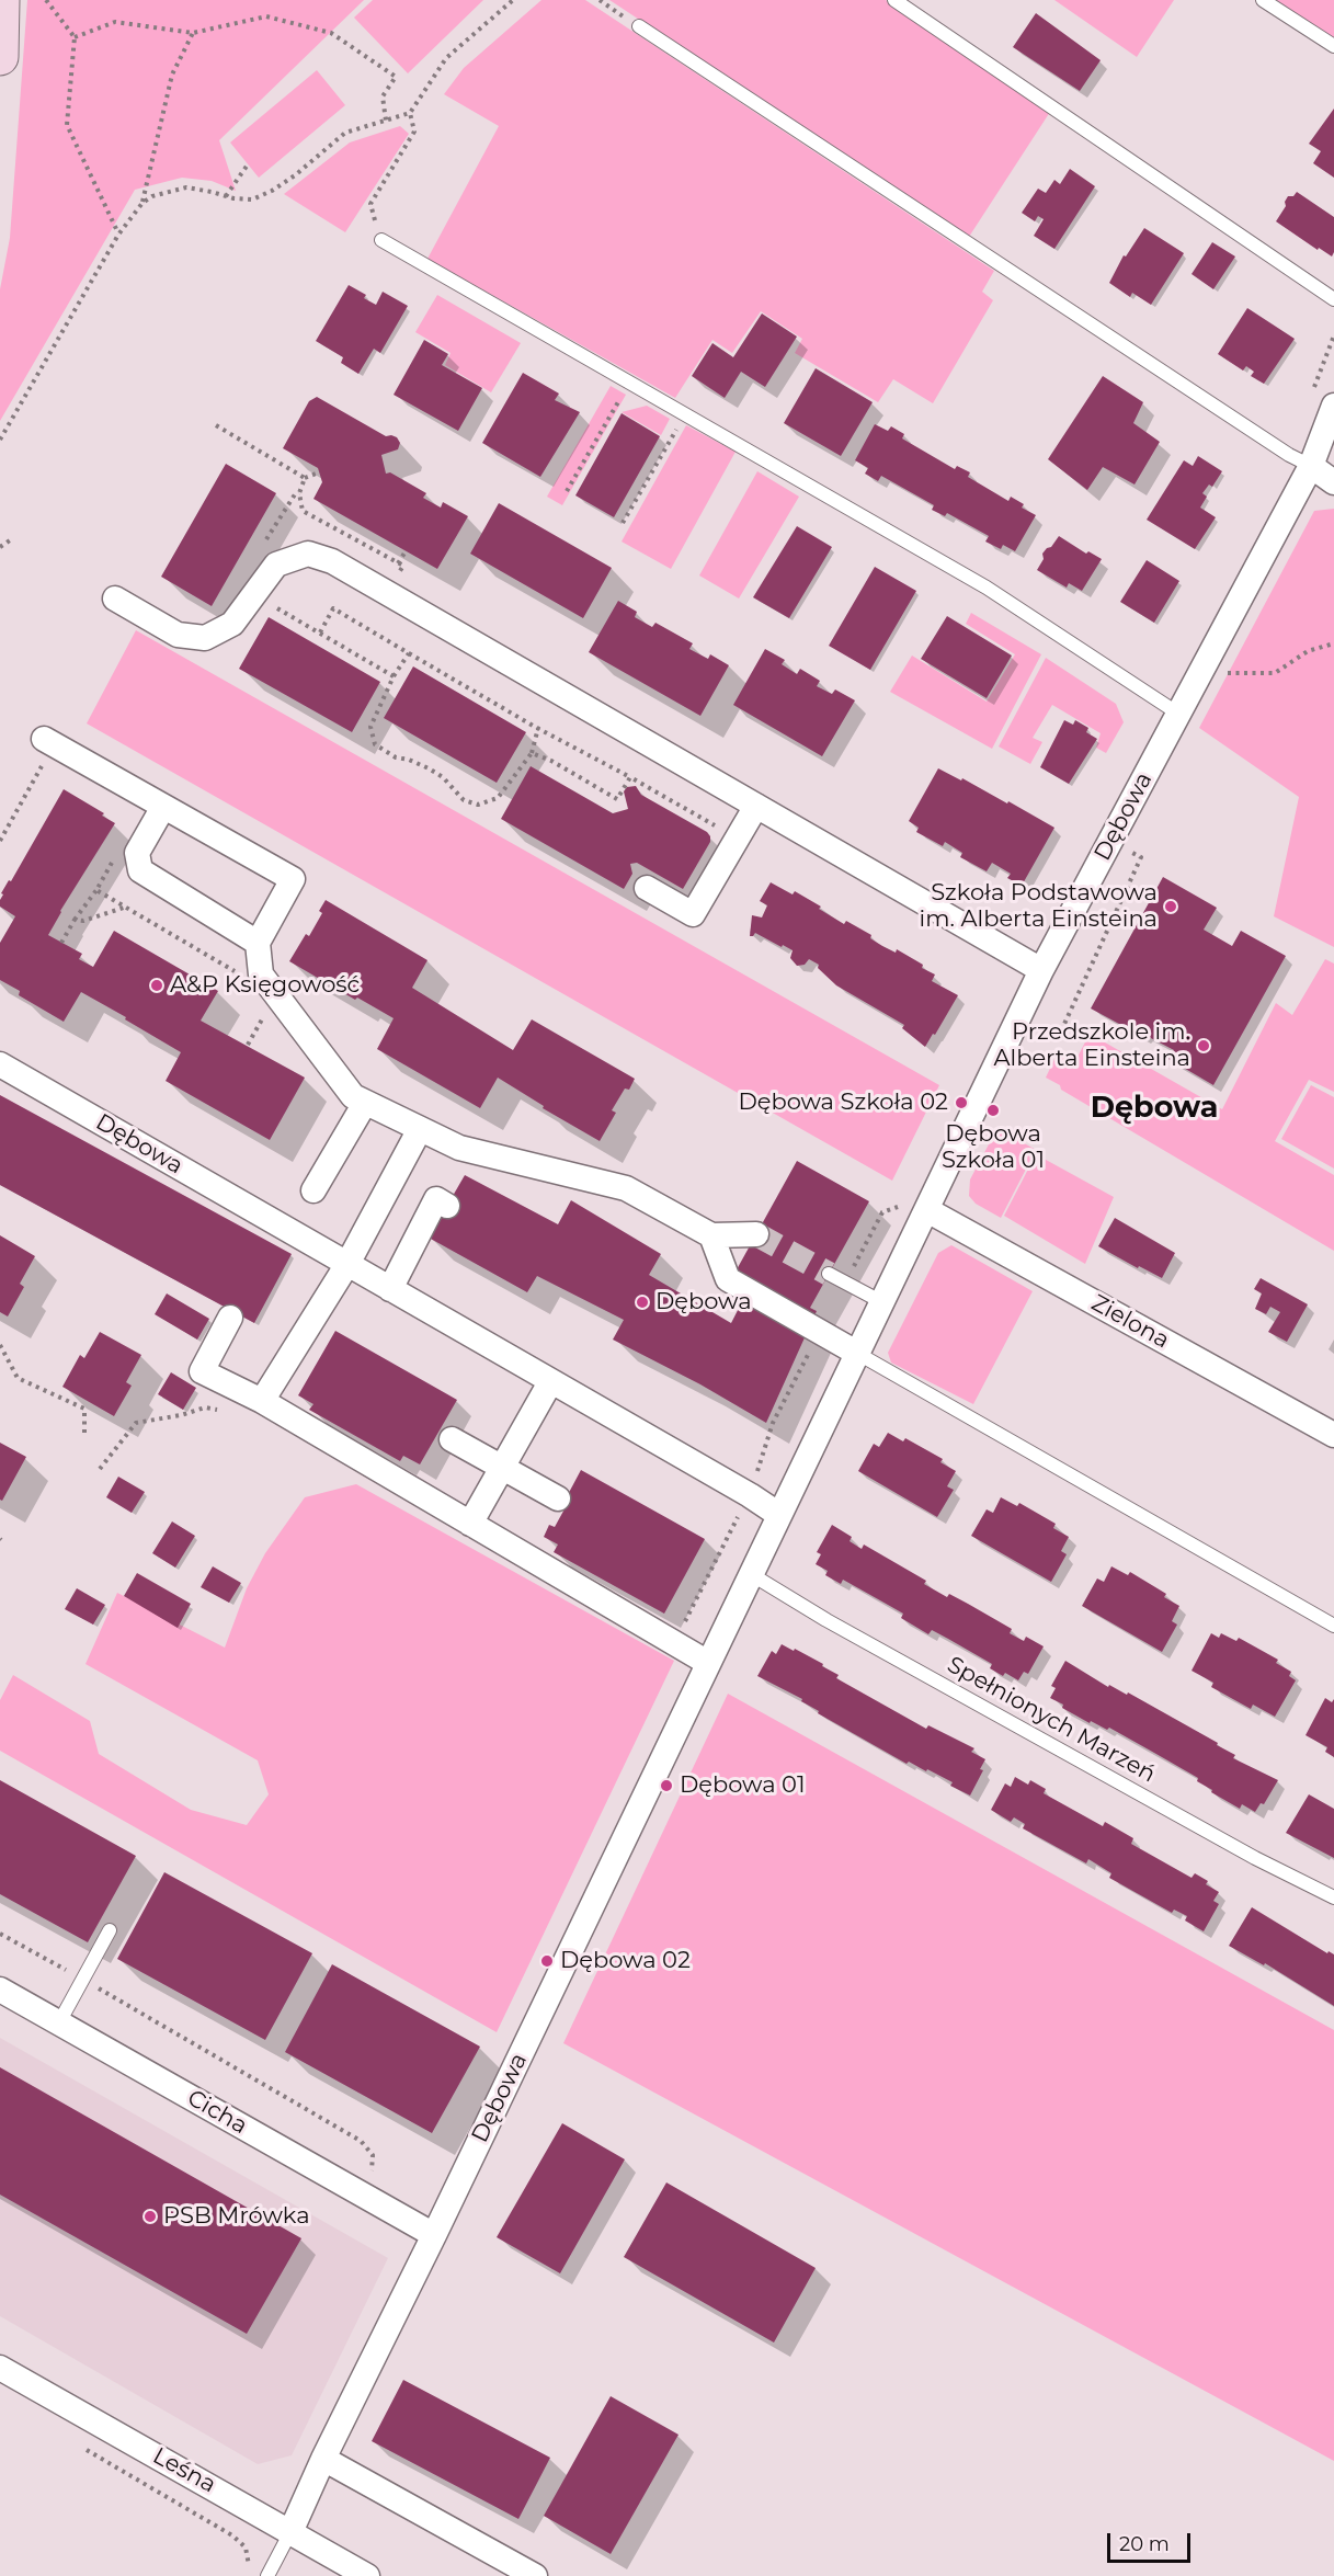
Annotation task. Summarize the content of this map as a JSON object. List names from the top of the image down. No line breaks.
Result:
{"streets":{"street":["Dębowa","Zielona","Cicha","Leśna"],"lane":["Spełnionych Marzeń"]},"crossings":[["Dębowa","Zielona"],["Dębowa","Spełnionych Marzeń"],["Dębowa","Cicha"],["Dębowa","Leśna"]],"districts":["Dębowa"],"places":["Szkoła Podstawowa im. Alberta Einsteina","A&P Księgowość","Przedszkole im. Alberta Einsteina","Dębowa Szkoła 02","Dębowa Szkoła 01","Dębowa","Dębowa 01","Dębowa 02","PSB Mrówka"],"scale_bar":"20 m"}
